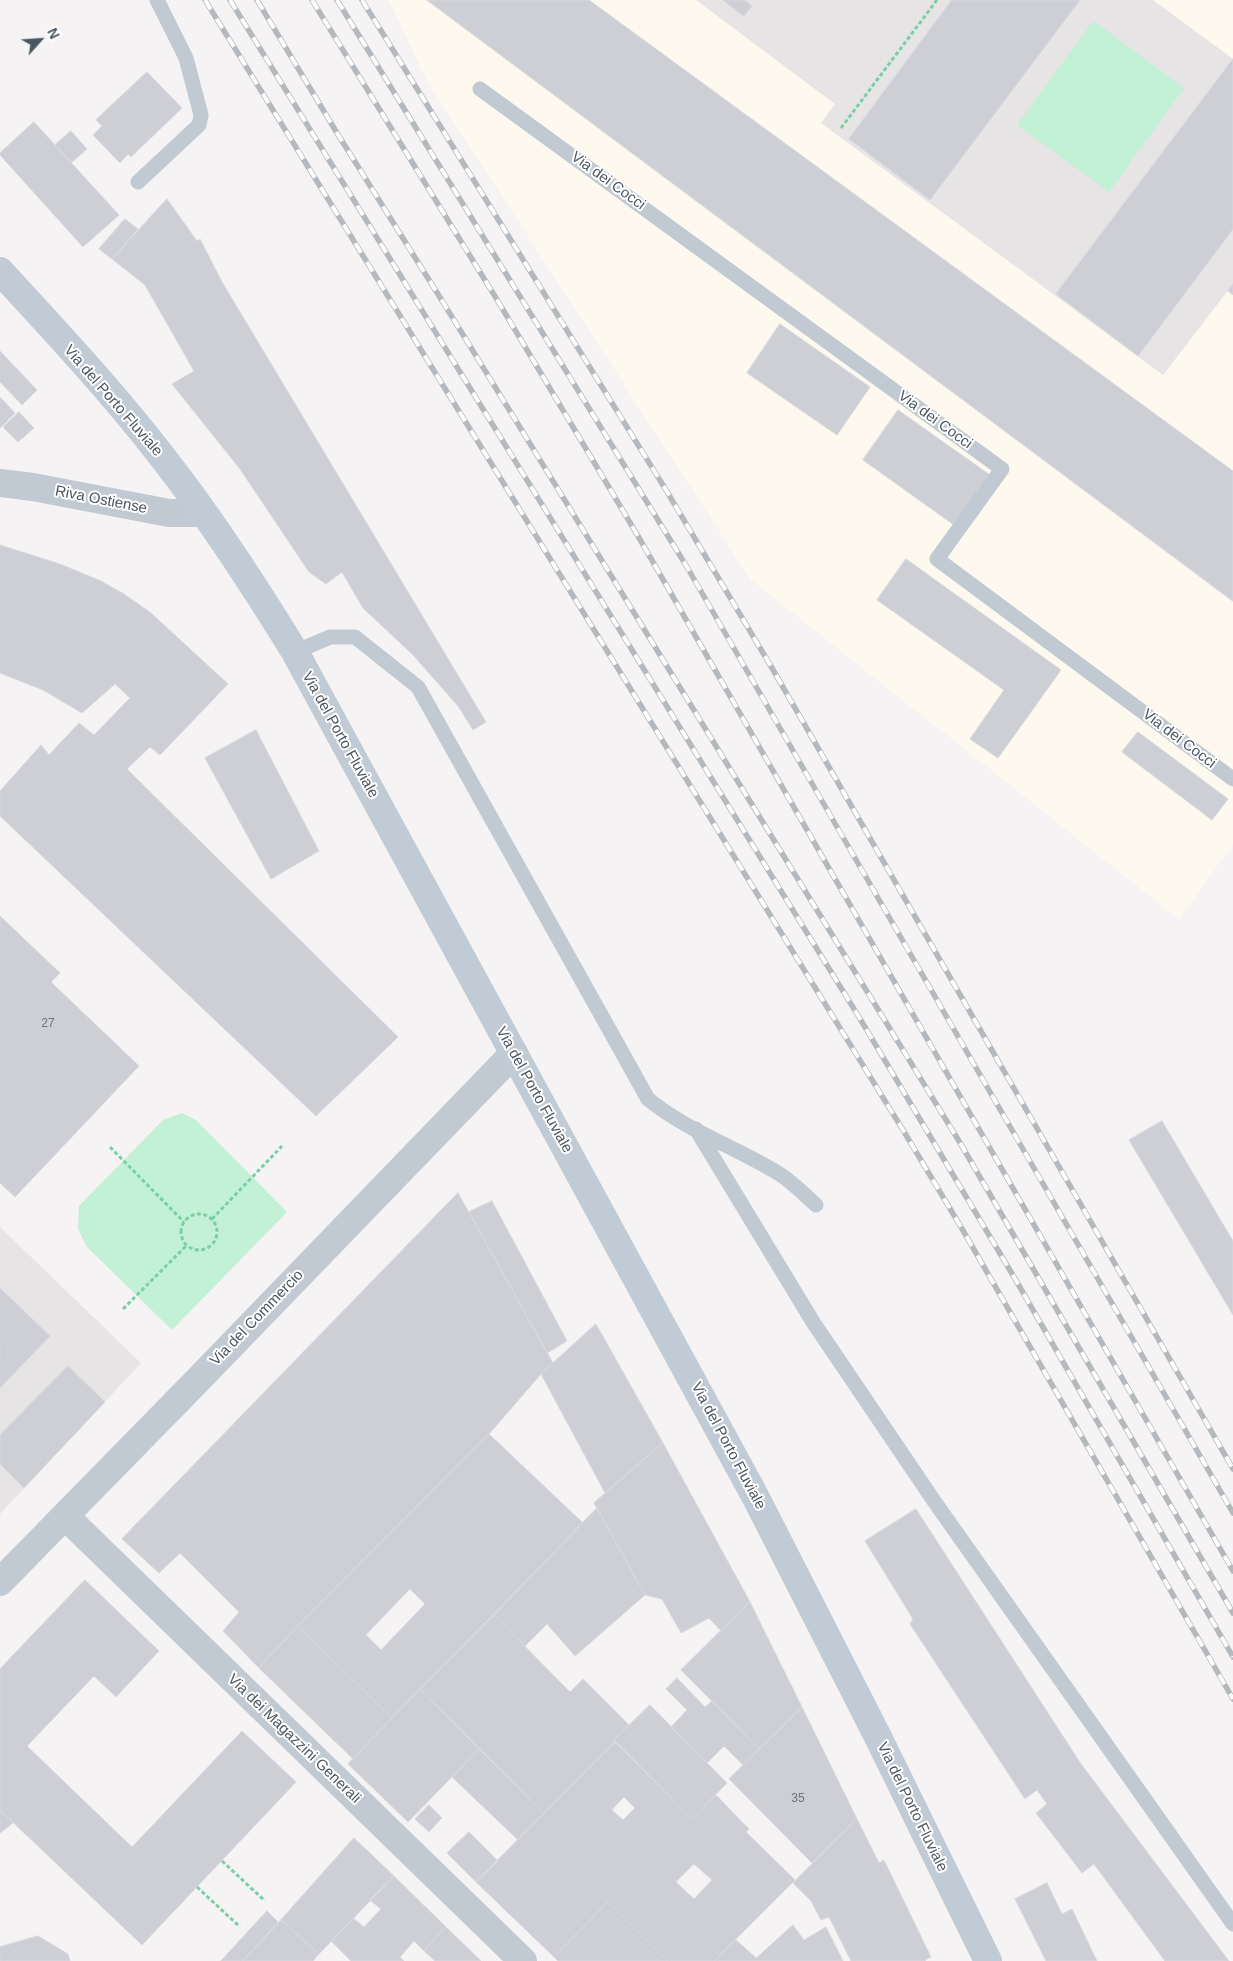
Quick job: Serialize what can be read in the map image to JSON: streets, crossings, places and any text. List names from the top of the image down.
{
  "streets": {
    "main road": ["Via del Porto Fluviale"],
    "street": ["Riva Ostiense", "Via del Commercio", "Via dei Magazzini Generali"],
    "lane": ["Via dei Cocci"]
  },
  "crossings": [
    ["Via del Porto Fluviale", "Riva Ostiense"],
    ["Via del Porto Fluviale", "Via del Commercio"],
    ["Via del Commercio", "Via dei Magazzini Generali"]
  ],
  "house_numbers": ["27", "35"],
  "north": "top right"
}
